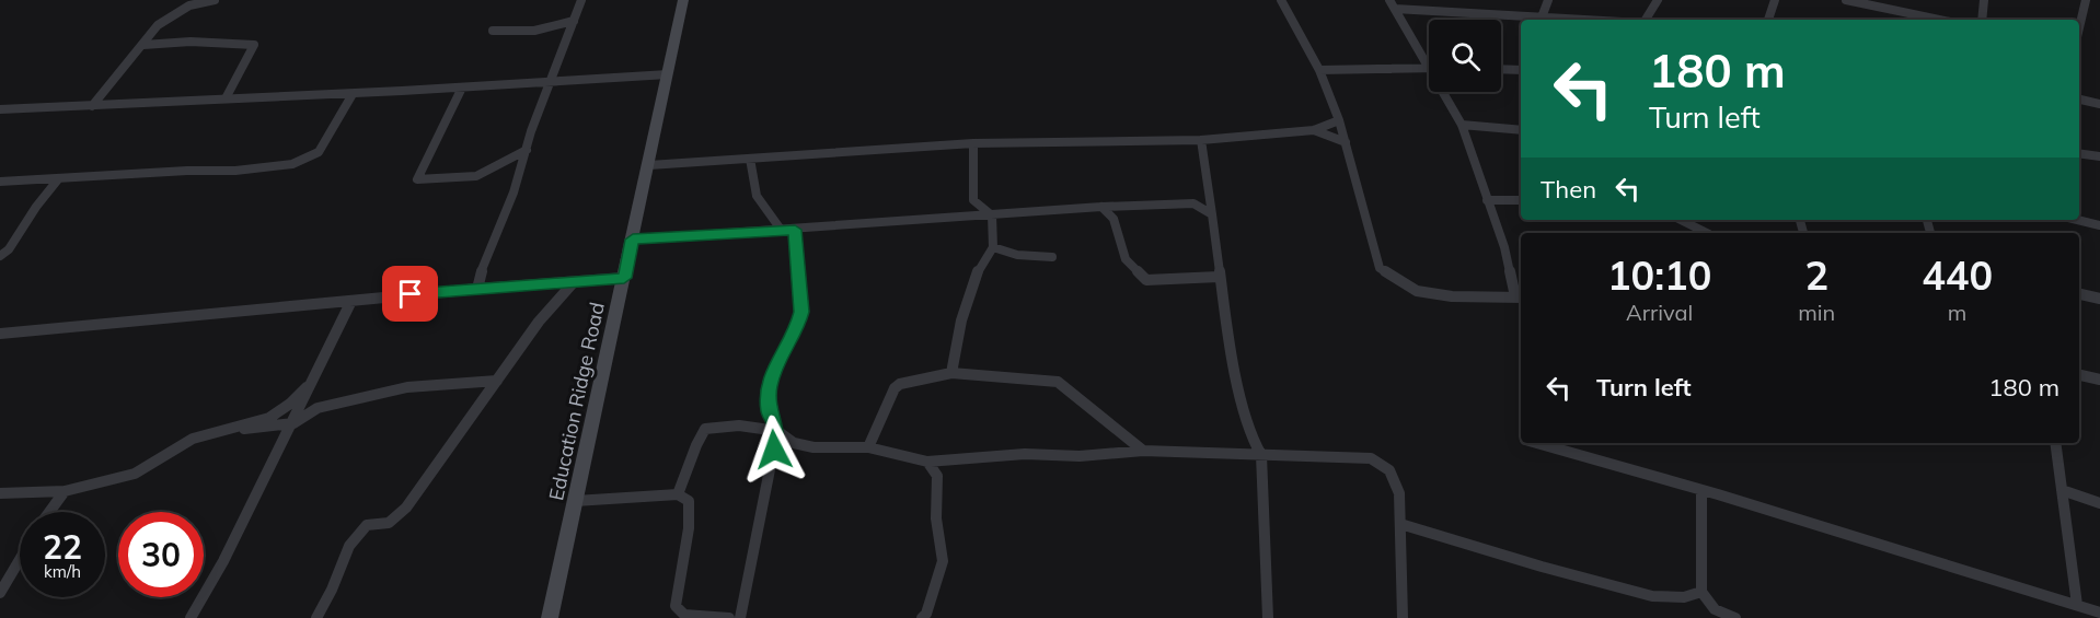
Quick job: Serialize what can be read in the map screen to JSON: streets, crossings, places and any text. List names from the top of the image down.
{
  "streets": {
    "main road": ["Education Ridge Road"]
  },
  "page": {
    "turn": ["180 m", "Turn left"],
    "then": "Then",
    "eta": [
      "10:10",
      "Arrival",
      "2",
      "min",
      "440",
      "m"
    ],
    "list": [
      {
        "name": "Turn left",
        "value": "180 m"
      }
    ],
    "speed": "22 km/h",
    "limit": "30"
  }
}
